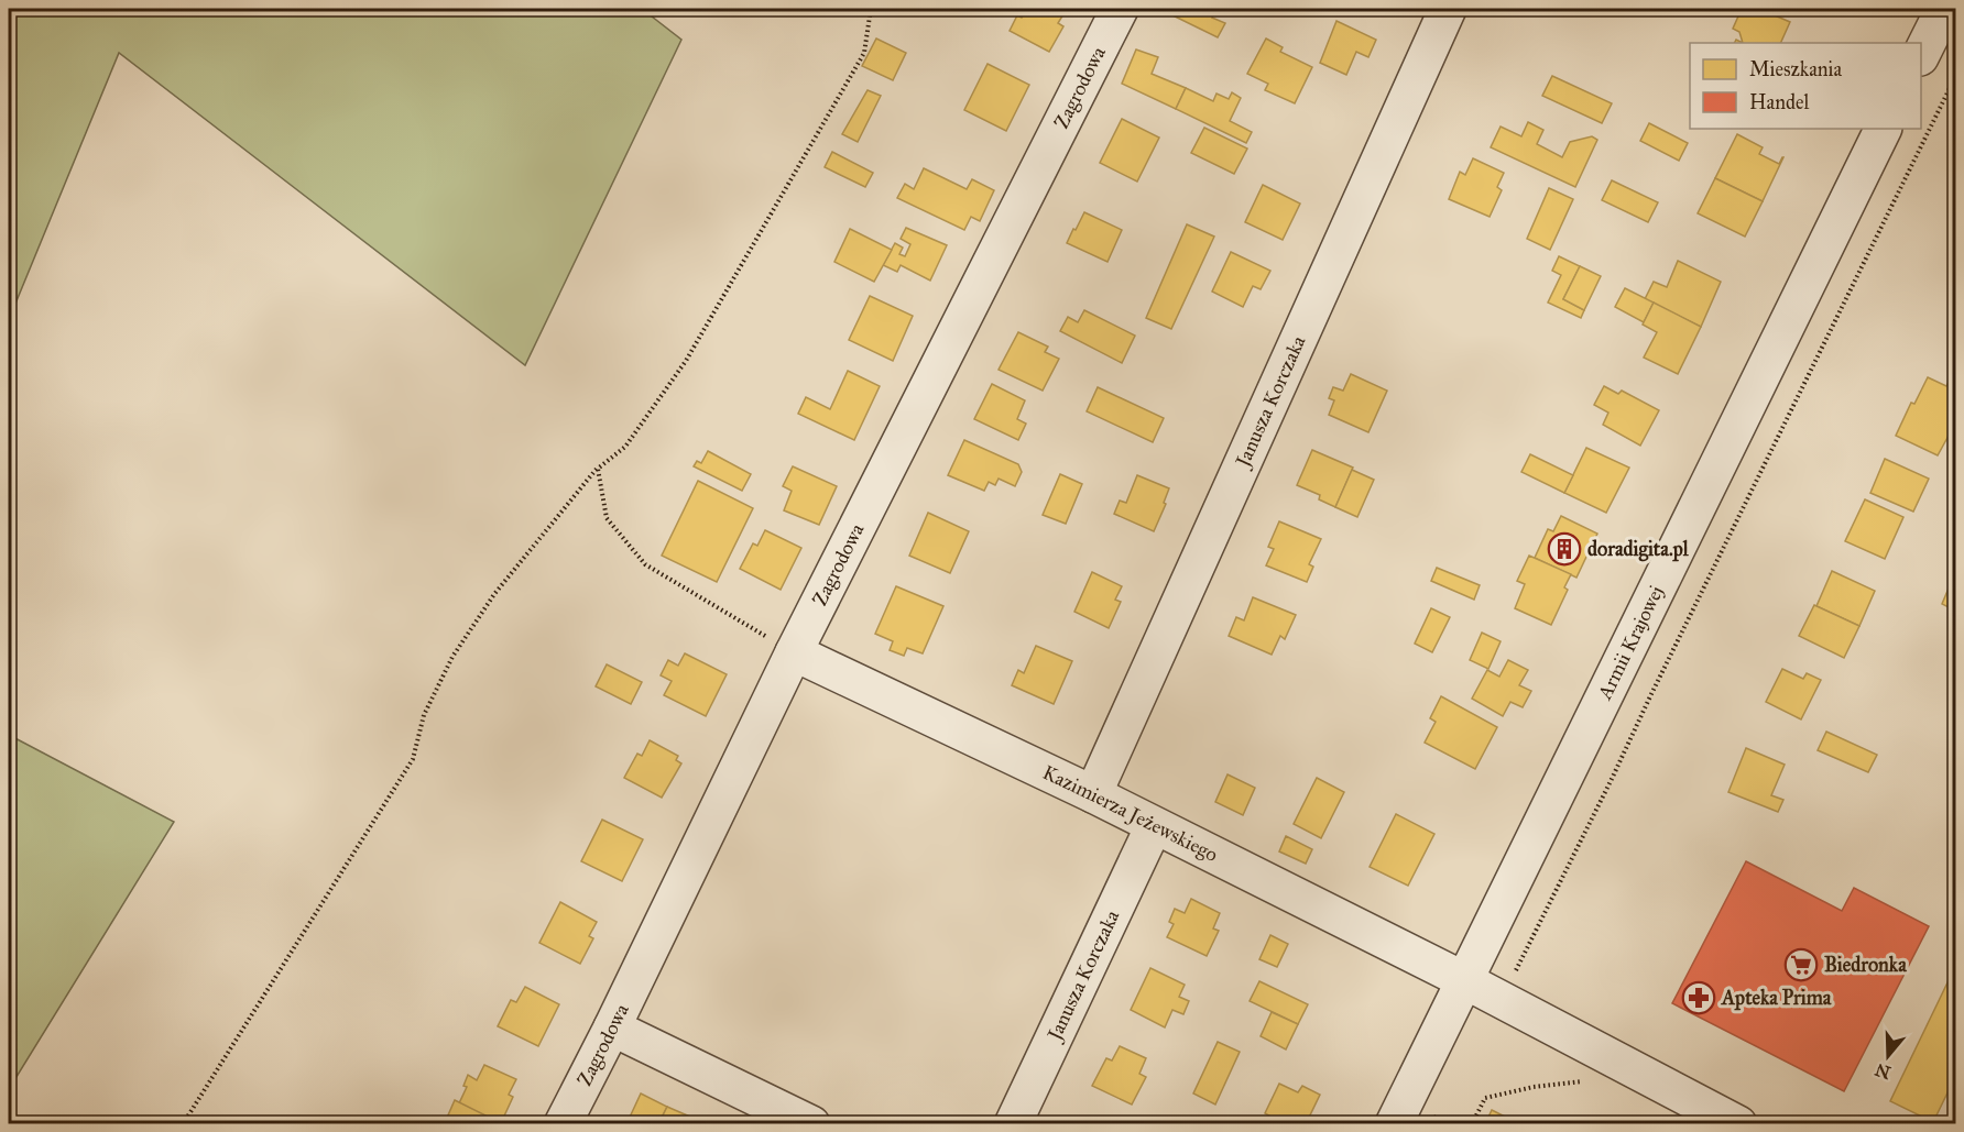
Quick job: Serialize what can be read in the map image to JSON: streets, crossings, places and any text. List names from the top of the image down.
{
  "streets": {
    "street": [
      "Zagrodowa",
      "Janusza Korczaka",
      "Armii Krajowej",
      "Kazimierza Jeżewskiego"
    ]
  },
  "crossings": [
    ["Zagrodowa", "Kazimierza Jeżewskiego"],
    ["Janusza Korczaka", "Kazimierza Jeżewskiego"],
    ["Armii Krajowej", "Kazimierza Jeżewskiego"]
  ],
  "places": {
    "building": ["doradigita.pl"],
    "supermarket": ["Biedronka"],
    "pharmacy": ["Apteka Prima"]
  },
  "legend": ["Mieszkania", "Handel"],
  "north": "bottom"
}
